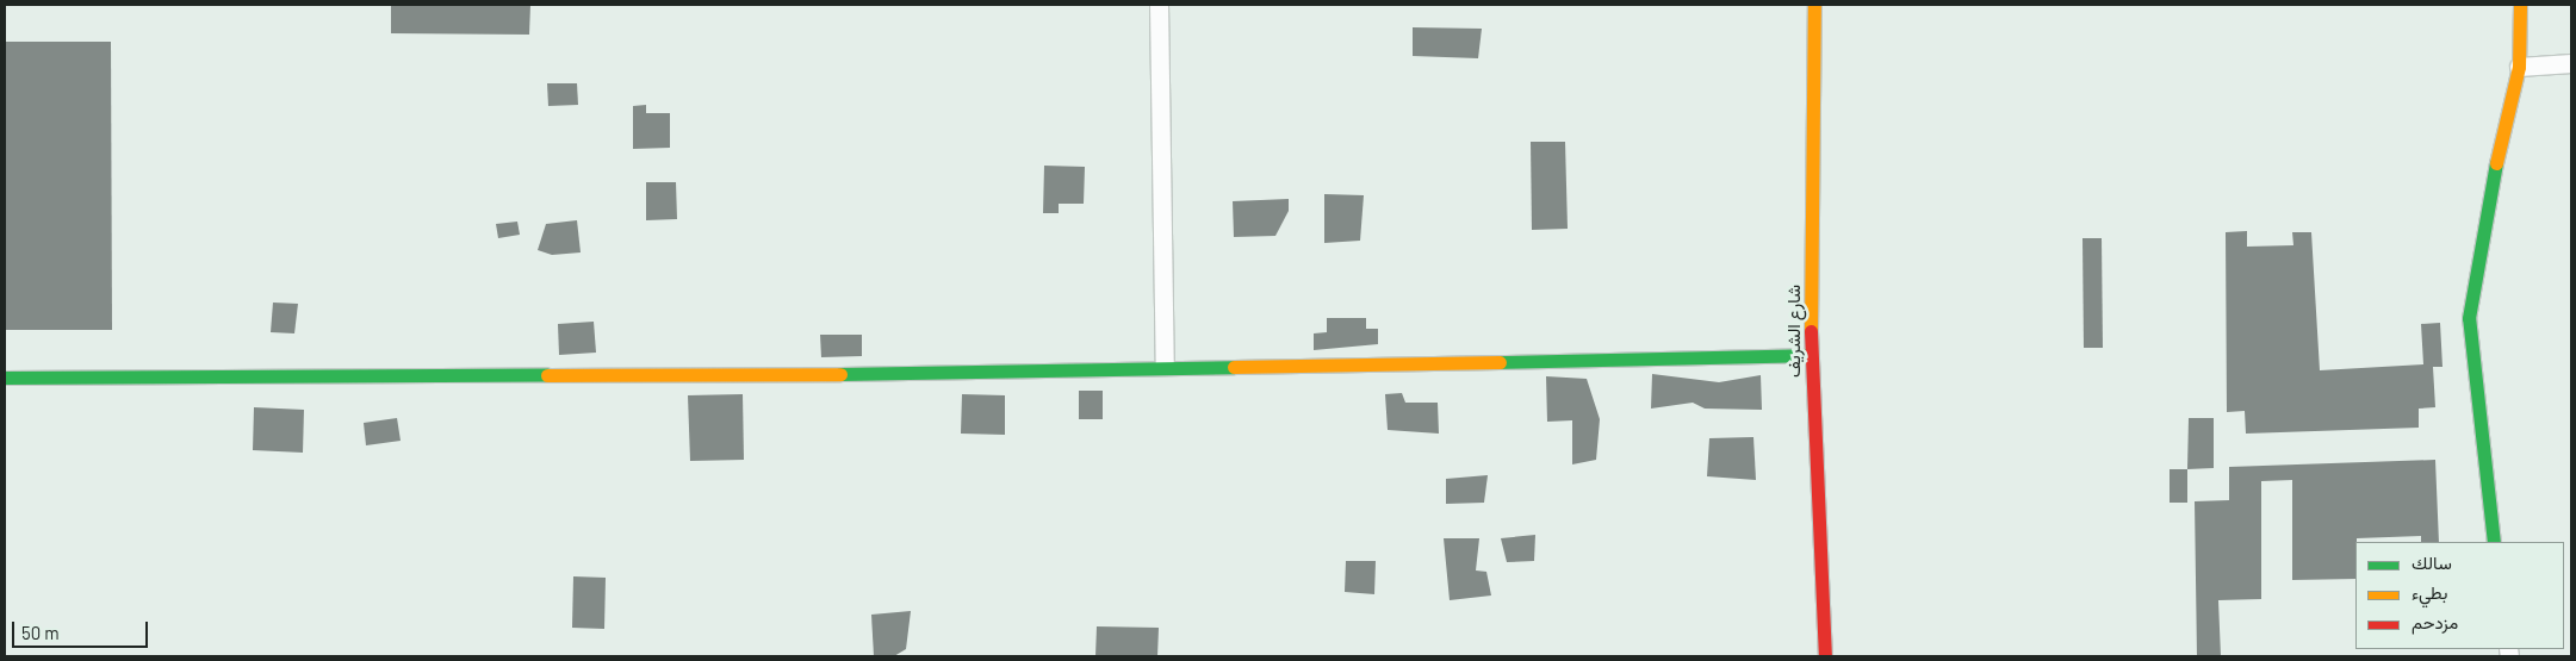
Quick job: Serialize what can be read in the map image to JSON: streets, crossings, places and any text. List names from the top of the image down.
{
  "streets": {
    "street": ["شارع الشريف"]
  },
  "legend": ["سالك", "بطيء", "مزدحم"],
  "scale_bar": "50 m"
}
